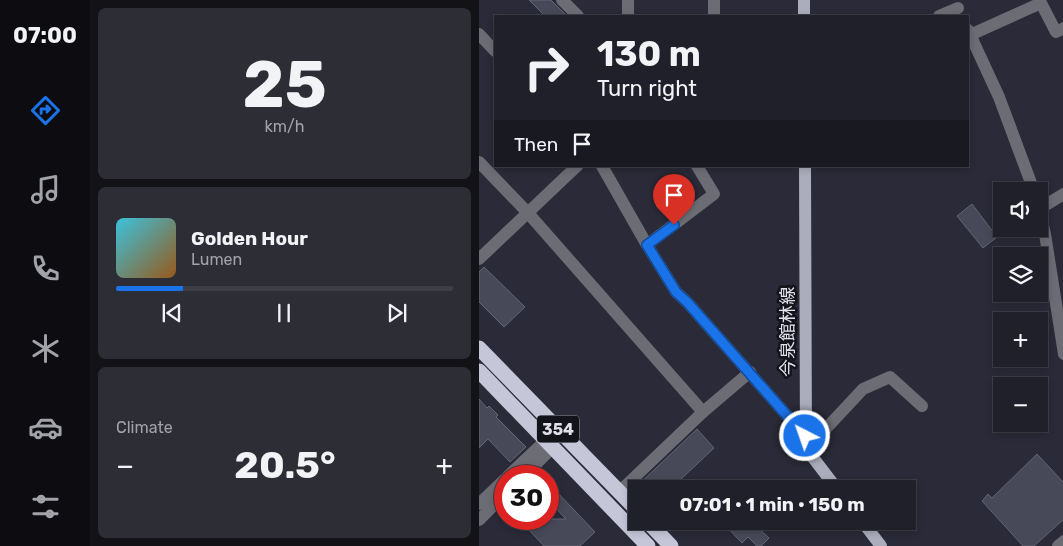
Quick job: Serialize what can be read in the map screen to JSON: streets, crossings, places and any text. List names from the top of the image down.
{
  "streets": {
    "highway": ["354"],
    "main road": ["今泉館林線"]
  },
  "page": {
    "tabs": "07:00",
    "tile": [
      ["25", "km/h"],
      "Climate"
    ],
    "turn": ["130 m", "Turn right"],
    "then": "Then",
    "map_buttons": ["+", "−"],
    "song": ["Golden Hour", "Lumen"],
    "heat": ["−", "20.5°", "+"],
    "limit": "30",
    "trip": "07:01 · 1 min · 150 m"
  }
}
